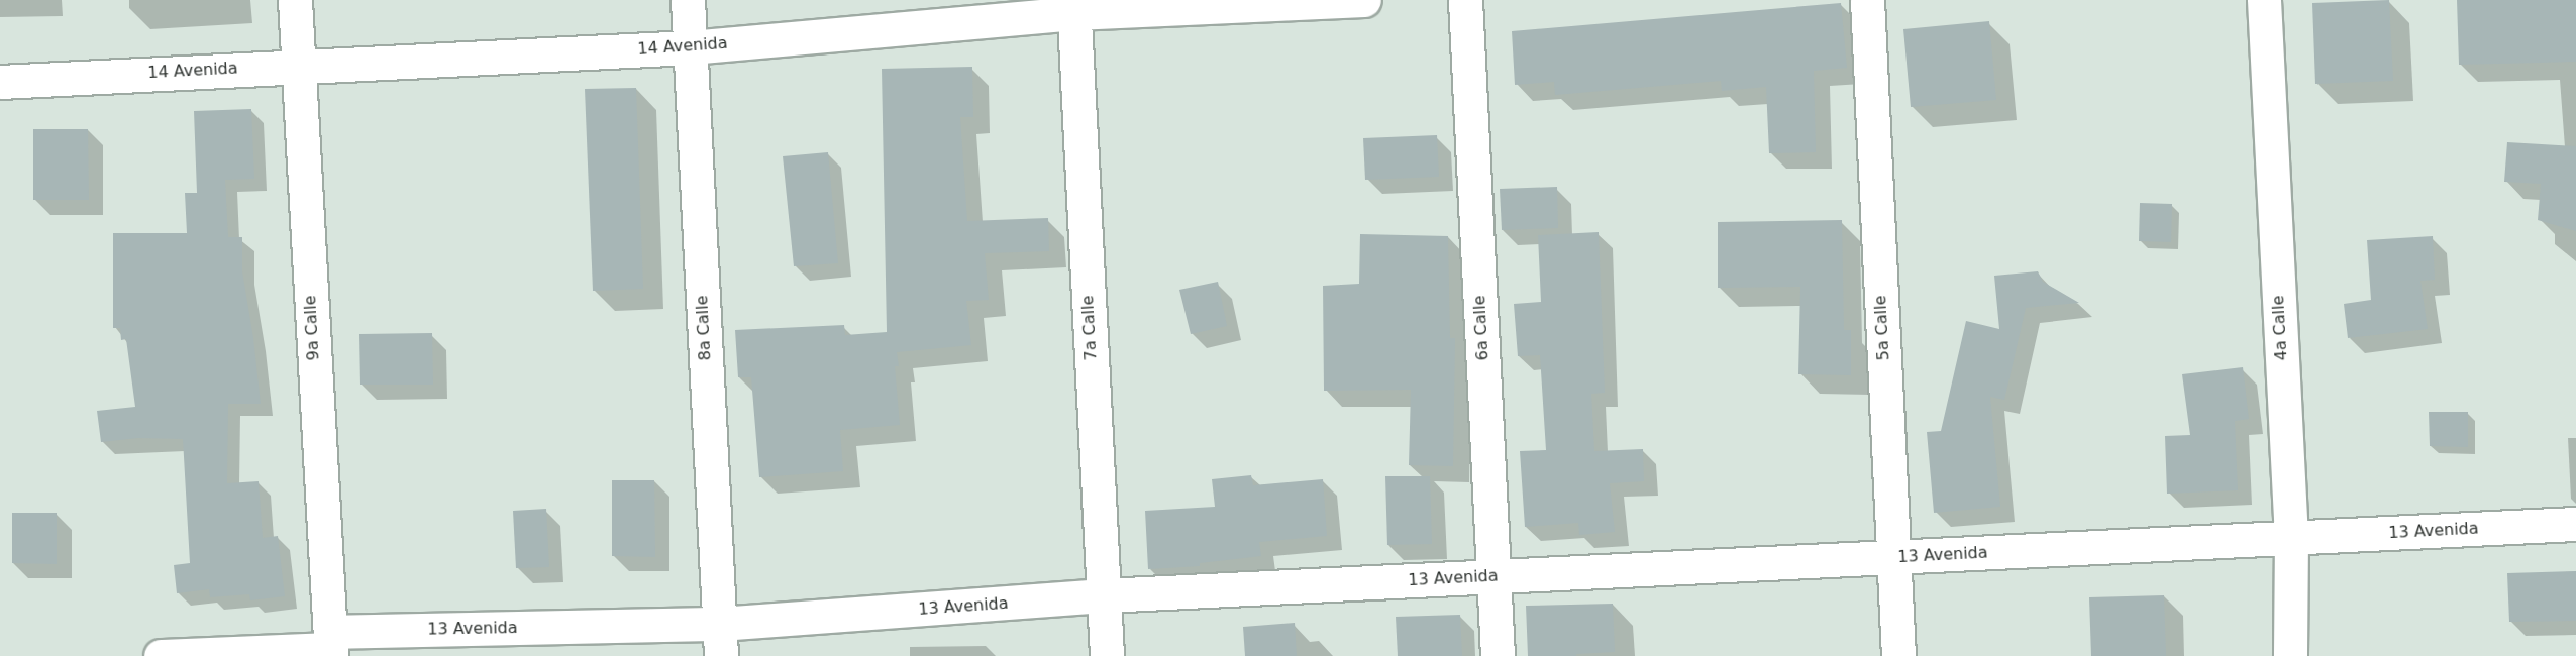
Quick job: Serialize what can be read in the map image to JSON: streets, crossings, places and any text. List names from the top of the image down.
{
  "streets": {
    "street": [
      "14 Avenida",
      "9a Calle",
      "8a Calle",
      "7a Calle",
      "6a Calle",
      "5a Calle",
      "4a Calle",
      "13 Avenida"
    ]
  },
  "crossings": [
    ["14 Avenida", "9a Calle"],
    ["14 Avenida", "8a Calle"],
    ["14 Avenida", "7a Calle"],
    ["9a Calle", "13 Avenida"],
    ["8a Calle", "13 Avenida"],
    ["7a Calle", "13 Avenida"],
    ["6a Calle", "13 Avenida"],
    ["5a Calle", "13 Avenida"],
    ["4a Calle", "13 Avenida"]
  ]
}
